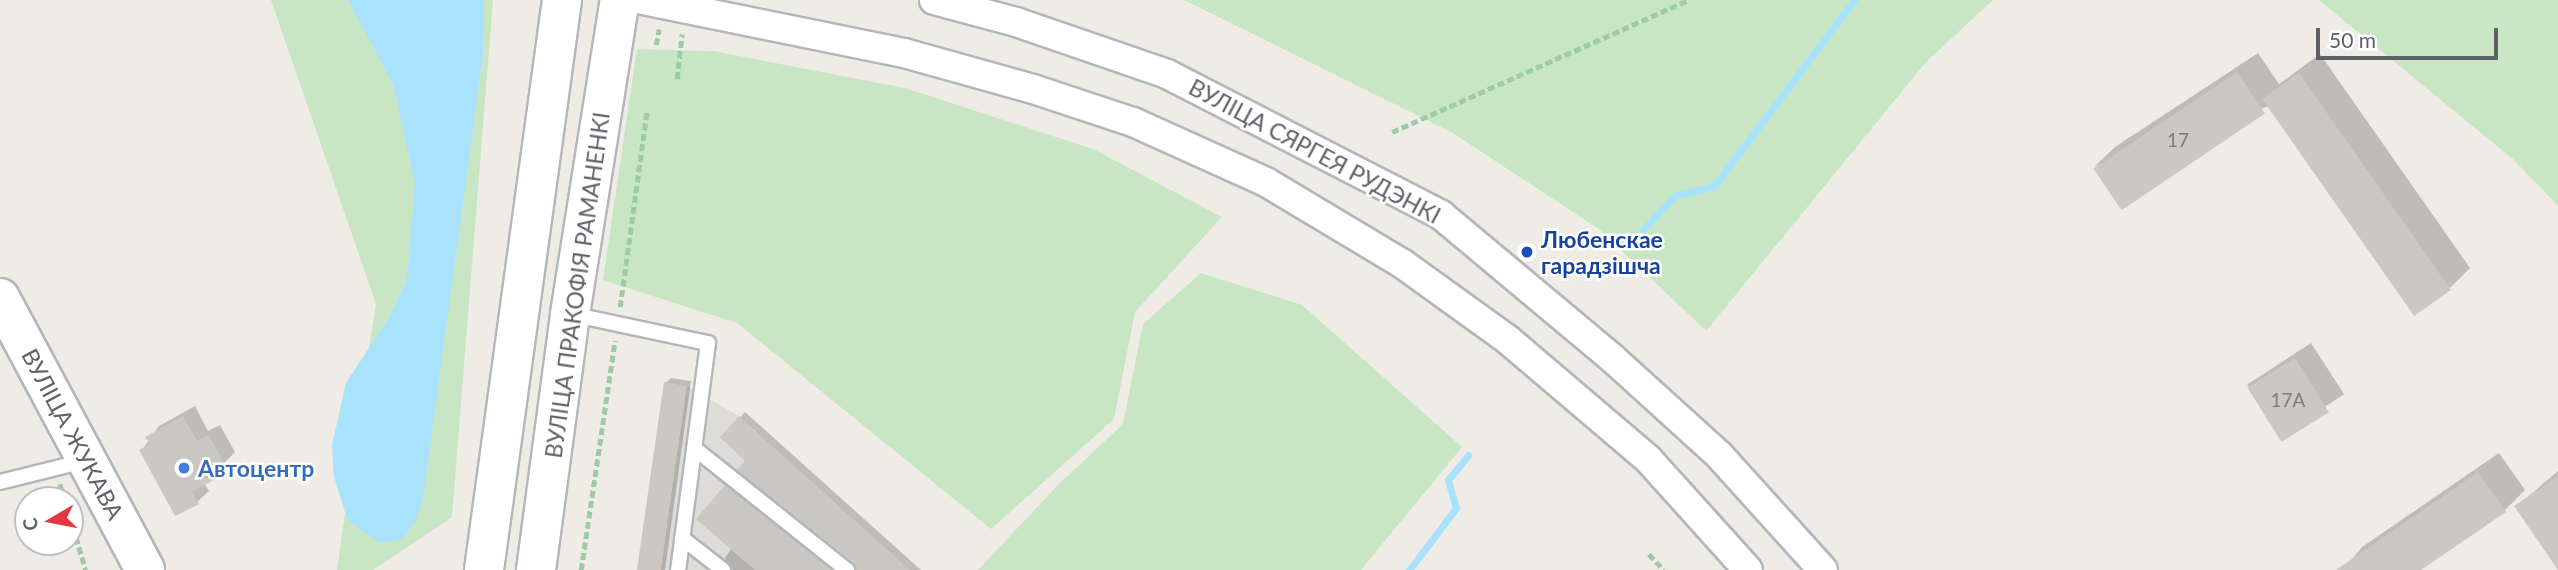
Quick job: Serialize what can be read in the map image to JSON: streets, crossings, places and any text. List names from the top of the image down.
{
  "streets": {
    "street": ["ВУЛІЦА СЯРГЕЯ РУДЭНКІ", "ВУЛІЦА ПРАКОФІЯ РАМАНЕНКІ", "ВУЛІЦА ЖУКАВА"]
  },
  "places": ["Любенскае гарадзішча", "Автоцентр"],
  "house_numbers": ["17", "17А"],
  "scale_bar": "50 m",
  "north": "left"
}
